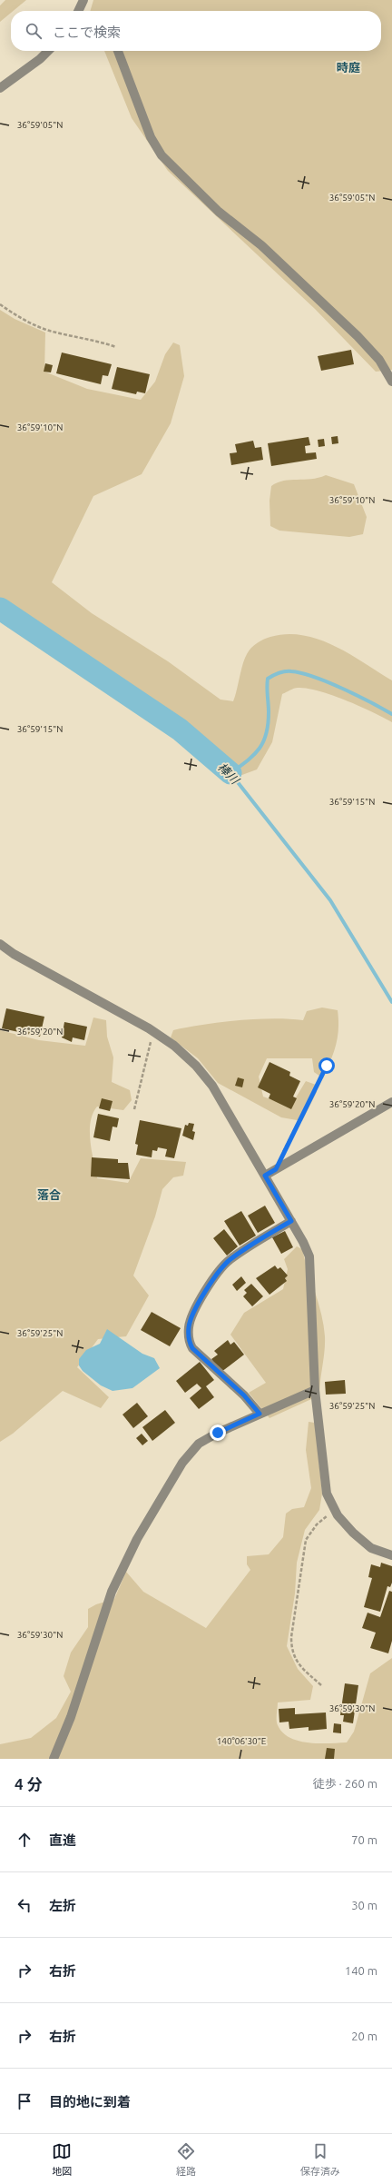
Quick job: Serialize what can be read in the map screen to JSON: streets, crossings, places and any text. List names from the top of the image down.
{
  "districts": ["時庭", "落合"],
  "water": ["棒川"],
  "page": {
    "search": "ここで検索",
    "heading": ["4 分", "徒歩 · 260 m"],
    "list": [
      ["直進", "70 m"],
      ["左折", "30 m"],
      ["右折", "140 m"],
      ["右折", "20 m"],
      "目的地に到着"
    ],
    "nav": ["地図", "経路", "保存済み"]
  },
  "coordinates": [
    "36°59'05\"N",
    "36°59'10\"N",
    "36°59'15\"N",
    "36°59'20\"N",
    "36°59'25\"N",
    "36°59'30\"N",
    "140°06'30\"E"
  ]
}
